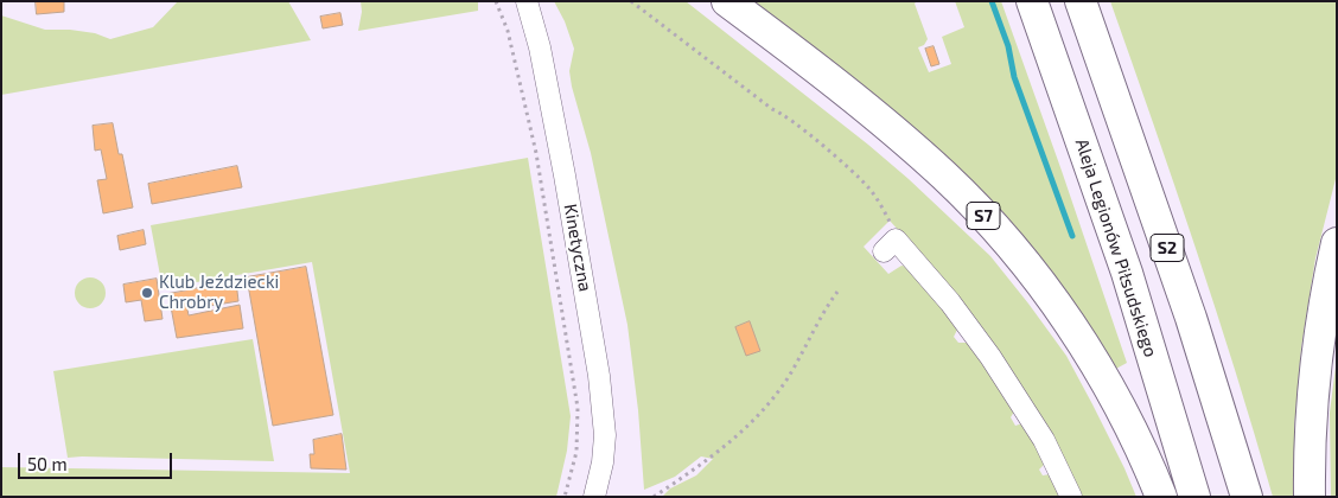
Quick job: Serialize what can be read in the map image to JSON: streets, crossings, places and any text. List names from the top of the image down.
{
  "streets": {
    "highway": ["S7", "Aleja Legionów Piłsudskiego", "S2"],
    "street": ["Kinetyczna"]
  },
  "places": ["Klub Jeździecki Chrobry"],
  "scale_bar": "50 m"
}
